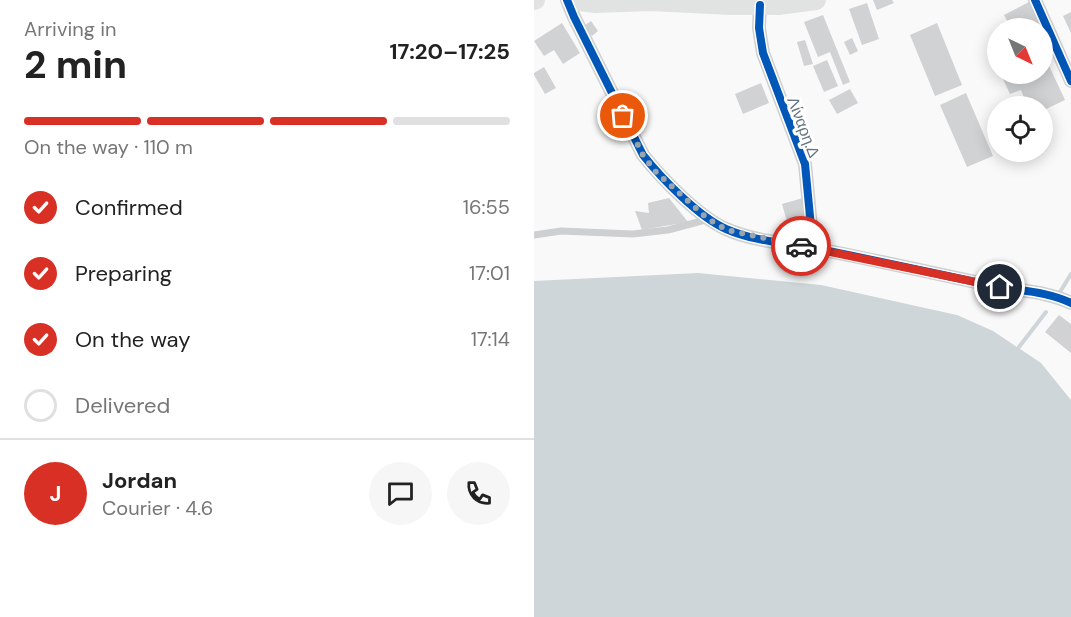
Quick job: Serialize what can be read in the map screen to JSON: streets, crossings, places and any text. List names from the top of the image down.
{
  "streets": {
    "street": ["Λίναρη.Δ"]
  },
  "north": "bottom right",
  "page": {
    "heading": ["2 min", "Arriving in", "17:20–17:25"],
    "panel": ["Jordan", "Courier · 4.6"],
    "bar": "On the way · 110 m",
    "list": [
      ["Confirmed", "16:55"],
      ["Preparing", "17:01"],
      ["On the way", "17:14"],
      "Delivered"
    ],
    "round": "J"
  }
}
